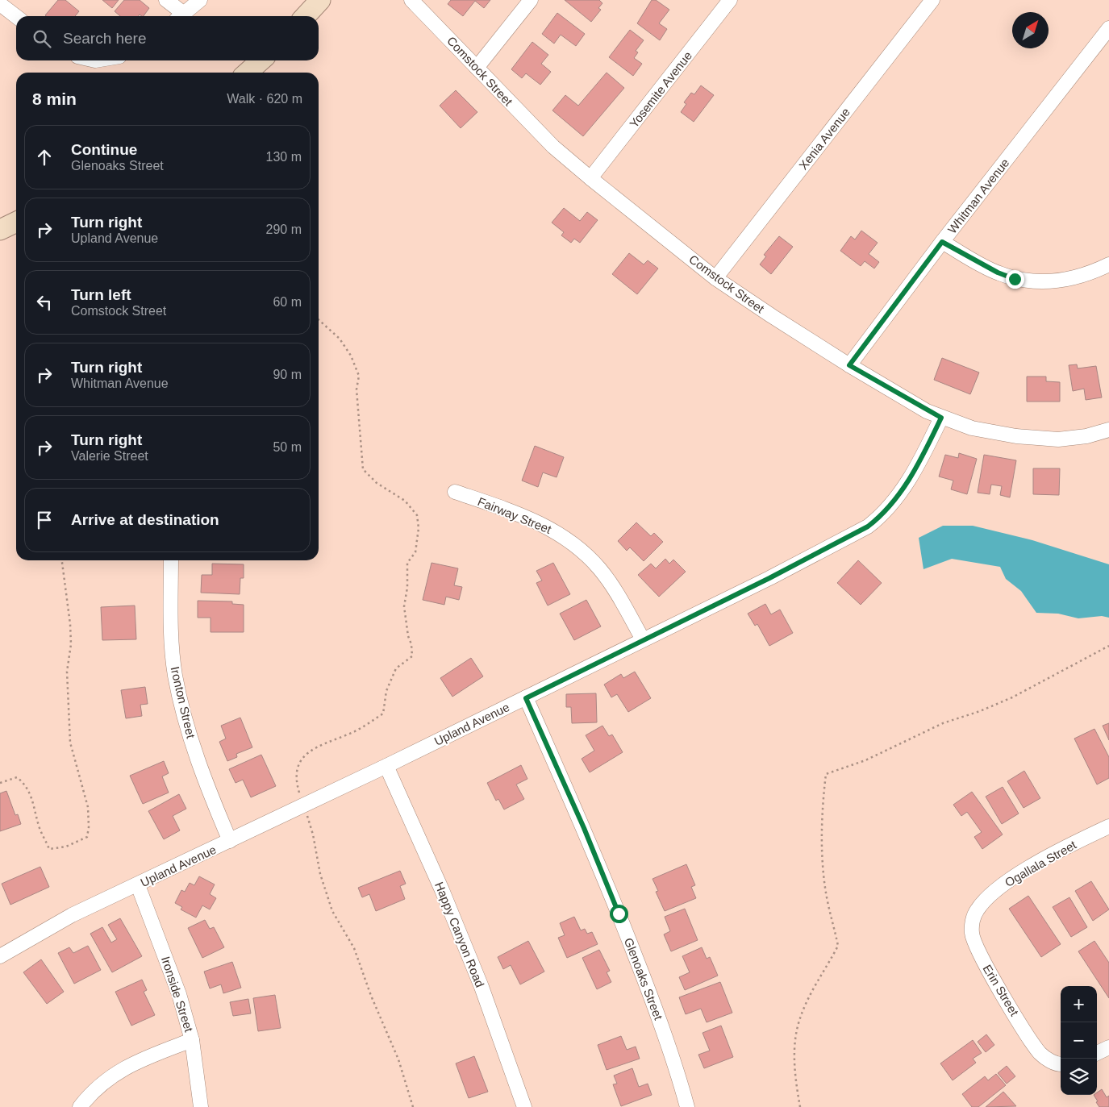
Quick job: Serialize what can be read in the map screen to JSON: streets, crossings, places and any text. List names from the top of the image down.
{
  "streets": {
    "street": [
      "Comstock Street",
      "Yosemite Avenue",
      "Xenia Avenue",
      "Whitman Avenue",
      "Fairway Street",
      "Ironton Street",
      "Upland Avenue",
      "Ogallala Street",
      "Happy Canyon Road",
      "Glenoaks Street",
      "Erin Street",
      "Ironside Street"
    ]
  },
  "crossings": [
    ["Comstock Street", "Yosemite Avenue"],
    ["Comstock Street", "Xenia Avenue"],
    ["Comstock Street", "Whitman Avenue"],
    ["Comstock Street", "Upland Avenue"],
    ["Fairway Street", "Upland Avenue"],
    ["Ironton Street", "Upland Avenue"],
    ["Upland Avenue", "Happy Canyon Road"],
    ["Upland Avenue", "Glenoaks Street"],
    ["Upland Avenue", "Ironside Street"],
    ["Ogallala Street", "Erin Street"]
  ],
  "north": "top right",
  "page": {
    "search": "Search here",
    "heading": ["8 min", "Walk · 620 m"],
    "list": [
      ["Continue", "Glenoaks Street", "130 m"],
      ["Turn right", "Upland Avenue", "290 m"],
      ["Turn left", "Comstock Street", "60 m"],
      ["Turn right", "Whitman Avenue", "90 m"],
      ["Turn right", "Valerie Street", "50 m"],
      "Arrive at destination"
    ],
    "map_buttons": ["+", "−"]
  }
}
